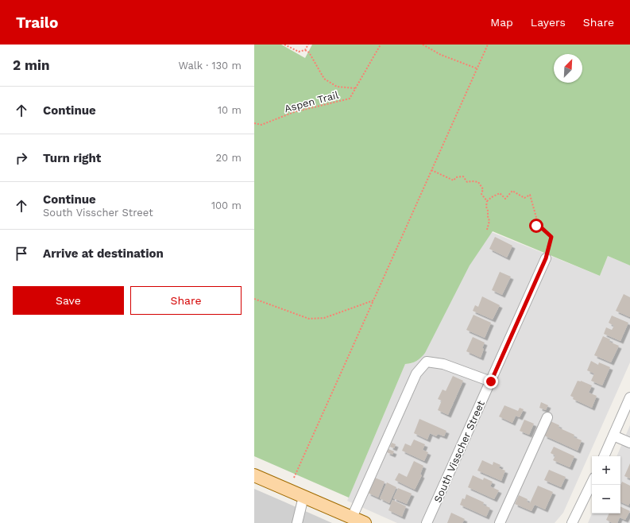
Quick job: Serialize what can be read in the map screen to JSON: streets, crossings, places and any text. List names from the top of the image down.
{
  "streets": {
    "street": ["South Visscher Street"],
    "path": ["Aspen Trail"]
  },
  "north": "top right",
  "page": {
    "header": "Trailo",
    "nav": ["Map", "Layers", "Share"],
    "heading": ["2 min", "Walk · 130 m"],
    "list": [
      ["Continue", "10 m"],
      ["Turn right", "20 m"],
      ["Continue", "South Visscher Street", "100 m"],
      "Arrive at destination"
    ],
    "buttons": ["Save", "Share"],
    "map_buttons": ["+", "−"]
  }
}
